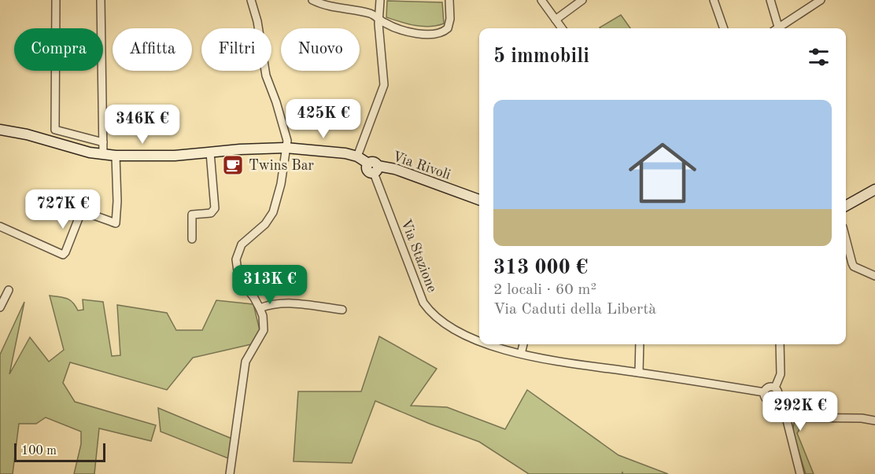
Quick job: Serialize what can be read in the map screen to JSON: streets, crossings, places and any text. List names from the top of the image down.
{
  "streets": {
    "street": ["Via Rivoli", "Via Stazione"]
  },
  "crossings": [
    ["Via Rivoli", "Via Stazione"]
  ],
  "places": {
    "cafe": ["Twins Bar"]
  },
  "scale_bar": "100 m",
  "page": {
    "chip": [
      "Compra",
      "Affitta",
      "Filtri",
      "Nuovo"
    ],
    "heading": "5 immobili",
    "list": [
      {
        "name": "313 000 €",
        "note": "2 locali · 60 m² · Via Caduti della Libertà"
      }
    ],
    "price": [
      "425K €",
      "346K €",
      "727K €",
      "313K €",
      "292K €"
    ],
    "scale": "100 m"
  }
}
